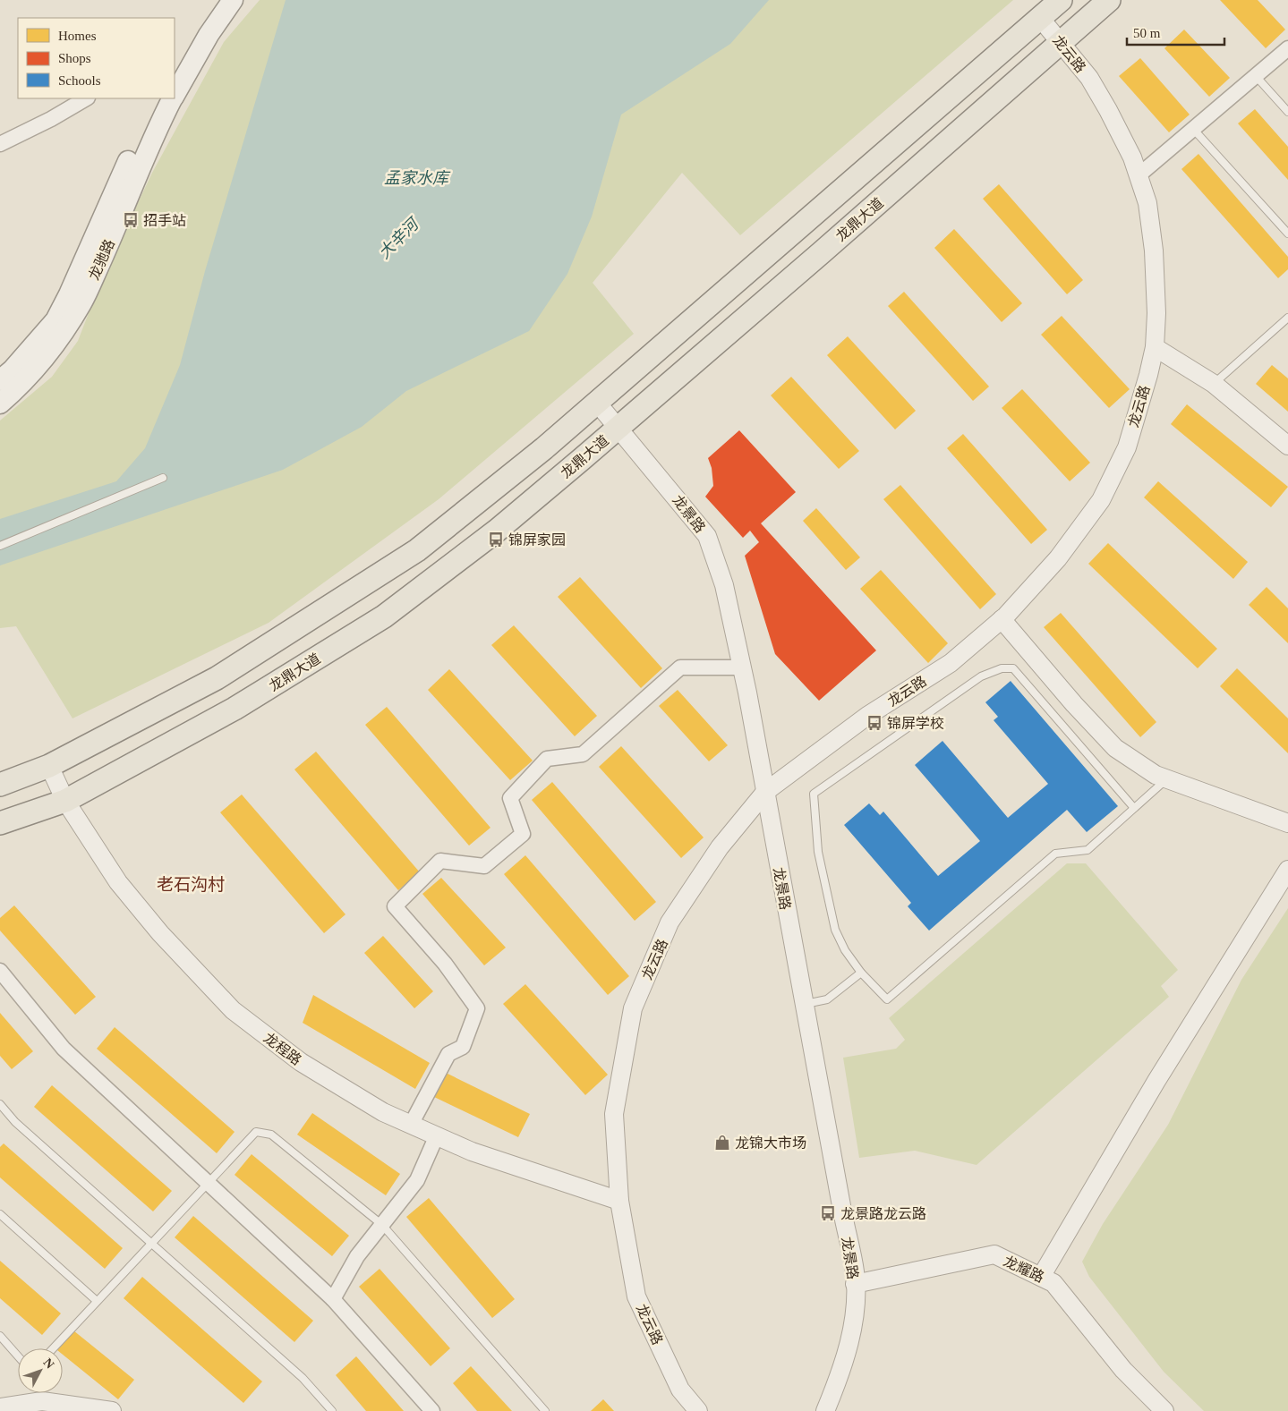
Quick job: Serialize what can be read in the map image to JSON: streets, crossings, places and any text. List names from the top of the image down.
{
  "streets": {
    "main road": ["龙鼎大道", "龙驰路"],
    "street": [
      "龙云路",
      "龙景路",
      "龙程路",
      "龙耀路"
    ]
  },
  "crossings": [
    ["龙云路", "龙鼎大道"],
    ["龙云路", "龙景路"],
    ["龙云路", "龙程路"],
    ["龙鼎大道", "龙景路"],
    ["龙鼎大道", "龙程路"],
    ["龙景路", "龙耀路"]
  ],
  "districts": ["老石沟村"],
  "water": ["孟家水库", "大辛河"],
  "places": {
    "bus stop": [
      "招手站",
      "锦屏家园",
      "锦屏学校",
      "龙景路龙云路"
    ],
    "shop": ["龙锦大市场"]
  },
  "legend": ["Homes", "Shops", "Schools"],
  "scale_bar": "50 m",
  "north": "top right"
}
